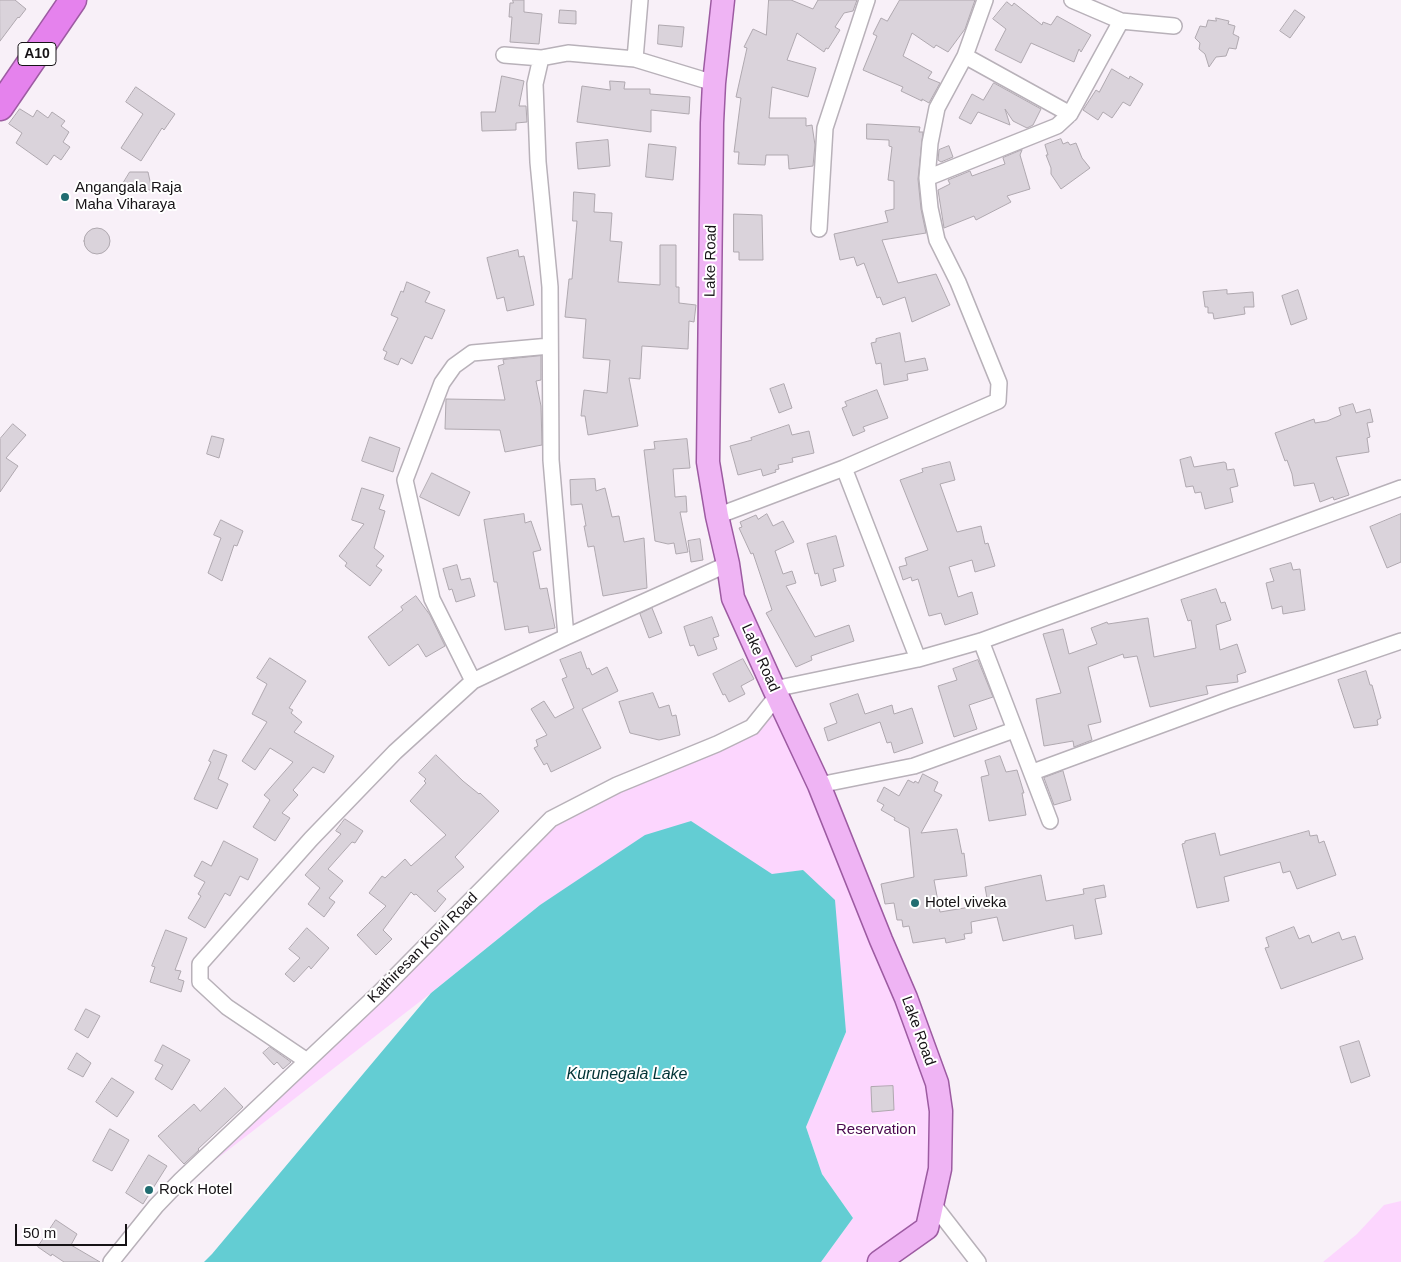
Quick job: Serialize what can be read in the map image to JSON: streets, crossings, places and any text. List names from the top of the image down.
{
  "streets": {
    "highway": ["A10"],
    "main road": ["Lake Road"],
    "street": ["Kathiresan Kovil Road"]
  },
  "crossings": [
    ["Lake Road", "Kathiresan Kovil Road"]
  ],
  "water": ["Kurunegala Lake"],
  "parks": ["Reservation"],
  "places": ["Angangala Raja Maha Viharaya", "Hotel viveka", "Rock Hotel"],
  "scale_bar": "50 m"
}
